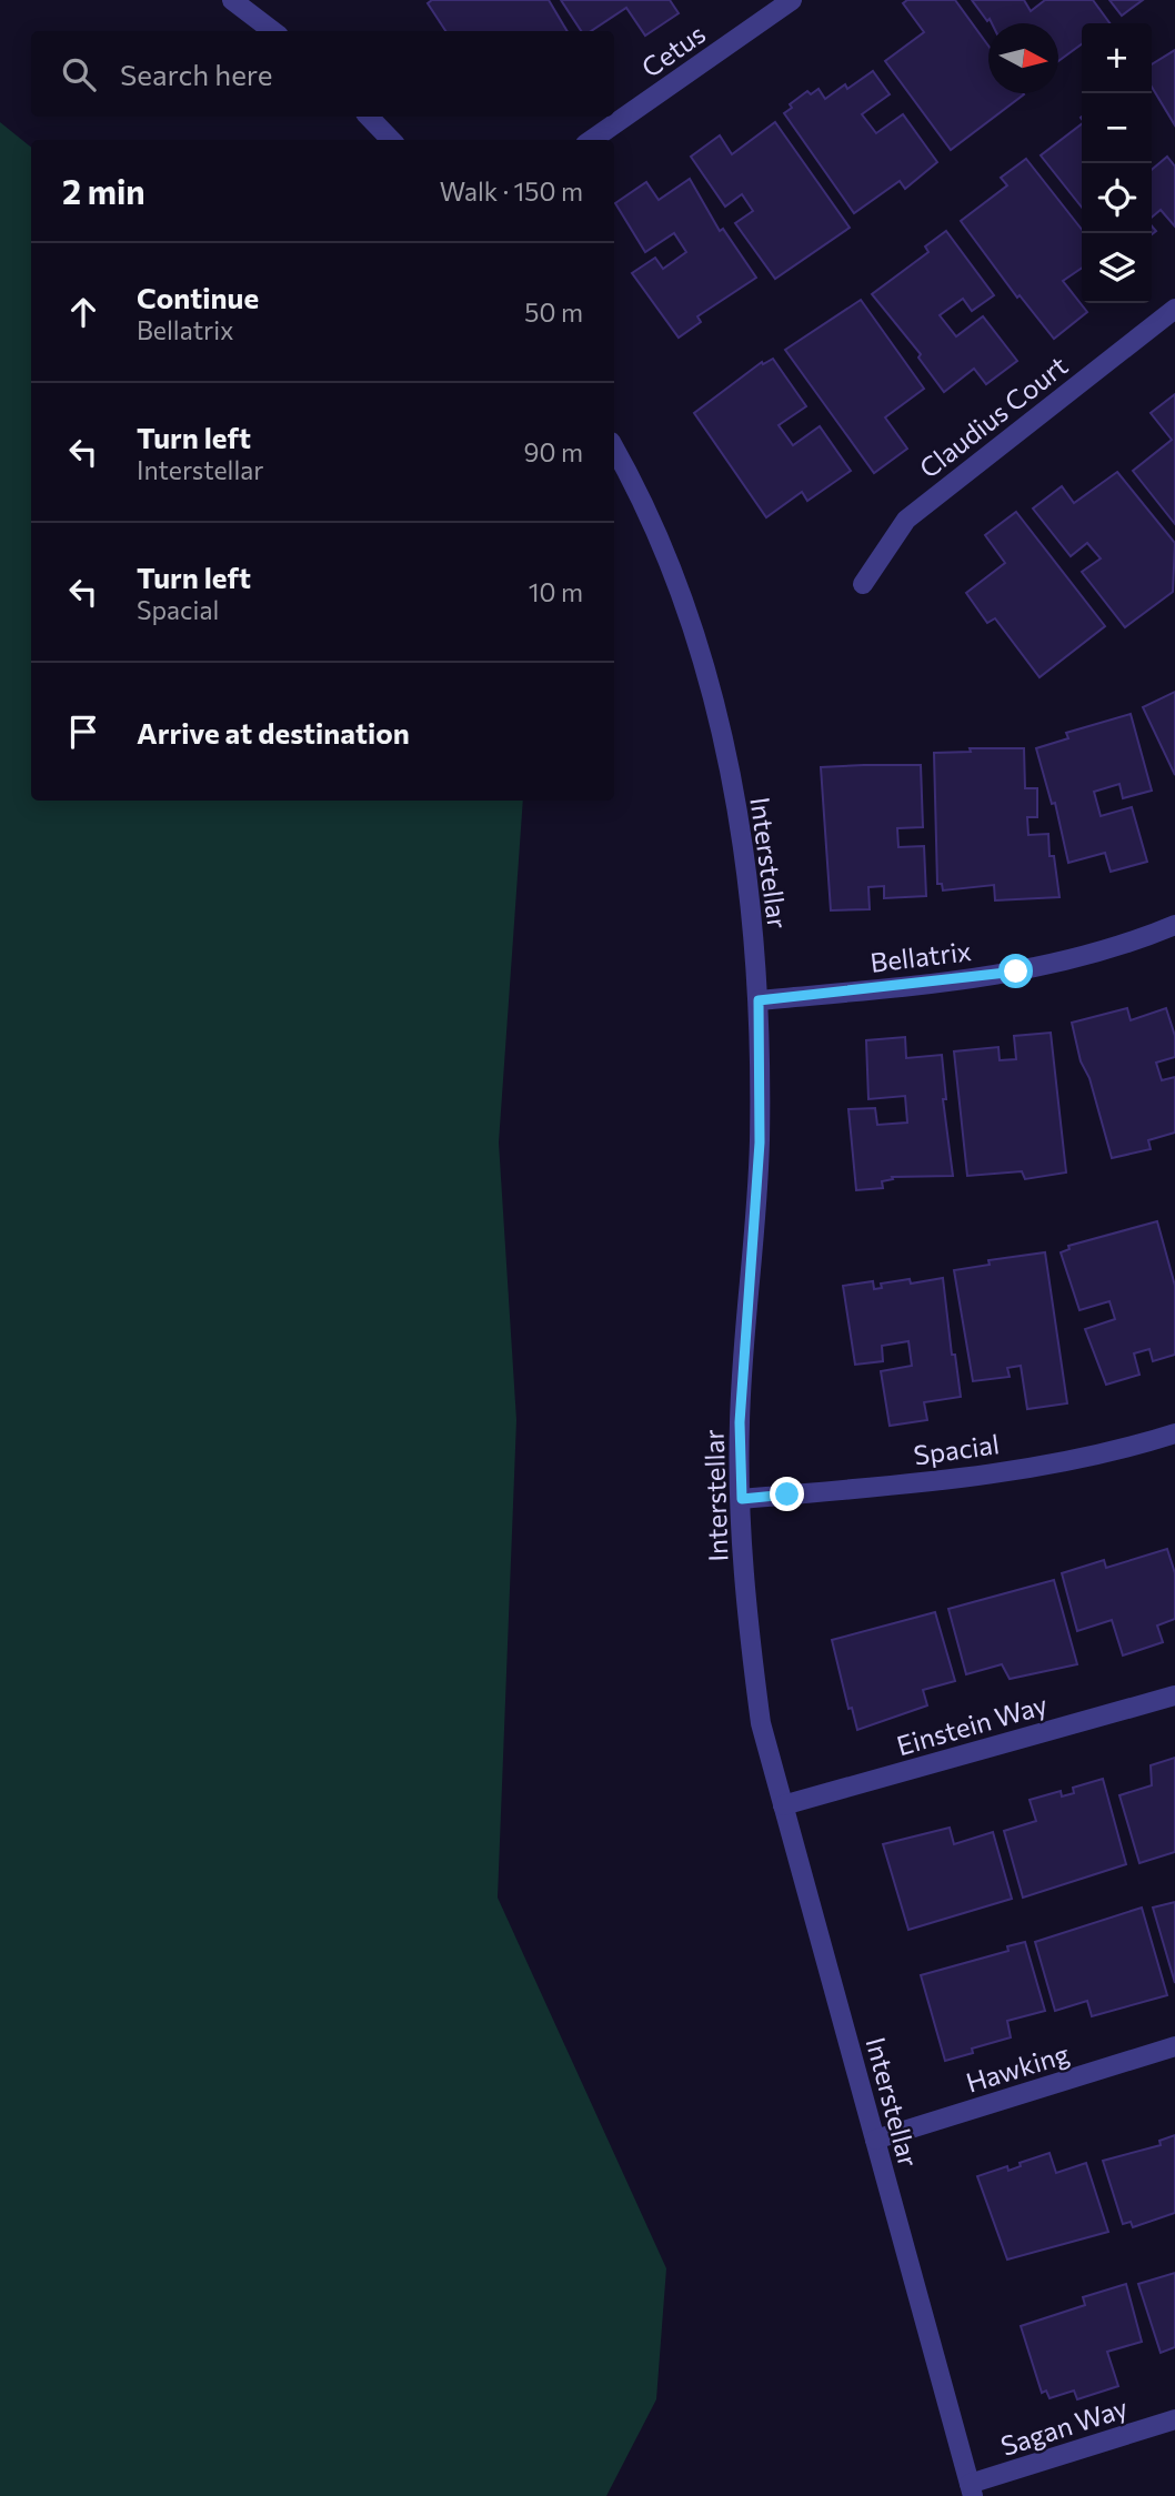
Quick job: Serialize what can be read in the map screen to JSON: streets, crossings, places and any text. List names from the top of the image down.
{
  "streets": {
    "street": [
      "Cetus",
      "Claudius Court",
      "Interstellar",
      "Bellatrix",
      "Spacial",
      "Einstein Way",
      "Hawking",
      "Sagan Way"
    ]
  },
  "crossings": [
    ["Interstellar", "Bellatrix"],
    ["Interstellar", "Spacial"],
    ["Interstellar", "Einstein Way"],
    ["Interstellar", "Hawking"],
    ["Interstellar", "Sagan Way"]
  ],
  "north": "right",
  "page": {
    "map_buttons": ["+", "−"],
    "search": "Search here",
    "heading": ["2 min", "Walk · 150 m"],
    "list": [
      ["Continue", "Bellatrix", "50 m"],
      ["Turn left", "Interstellar", "90 m"],
      ["Turn left", "Spacial", "10 m"],
      "Arrive at destination"
    ]
  }
}
